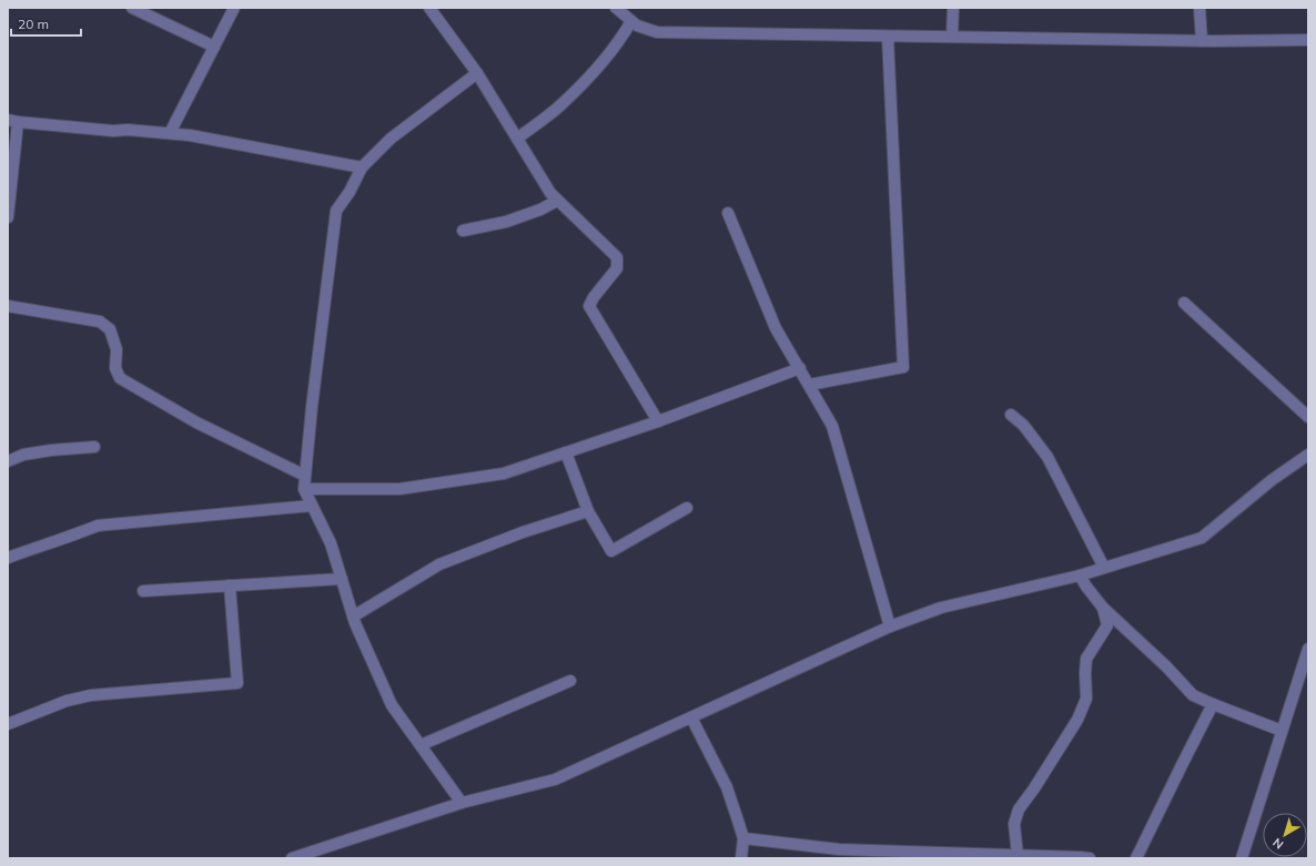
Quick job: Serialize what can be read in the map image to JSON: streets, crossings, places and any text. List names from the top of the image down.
{
  "scale_bar": "20 m",
  "north": "bottom left"
}
